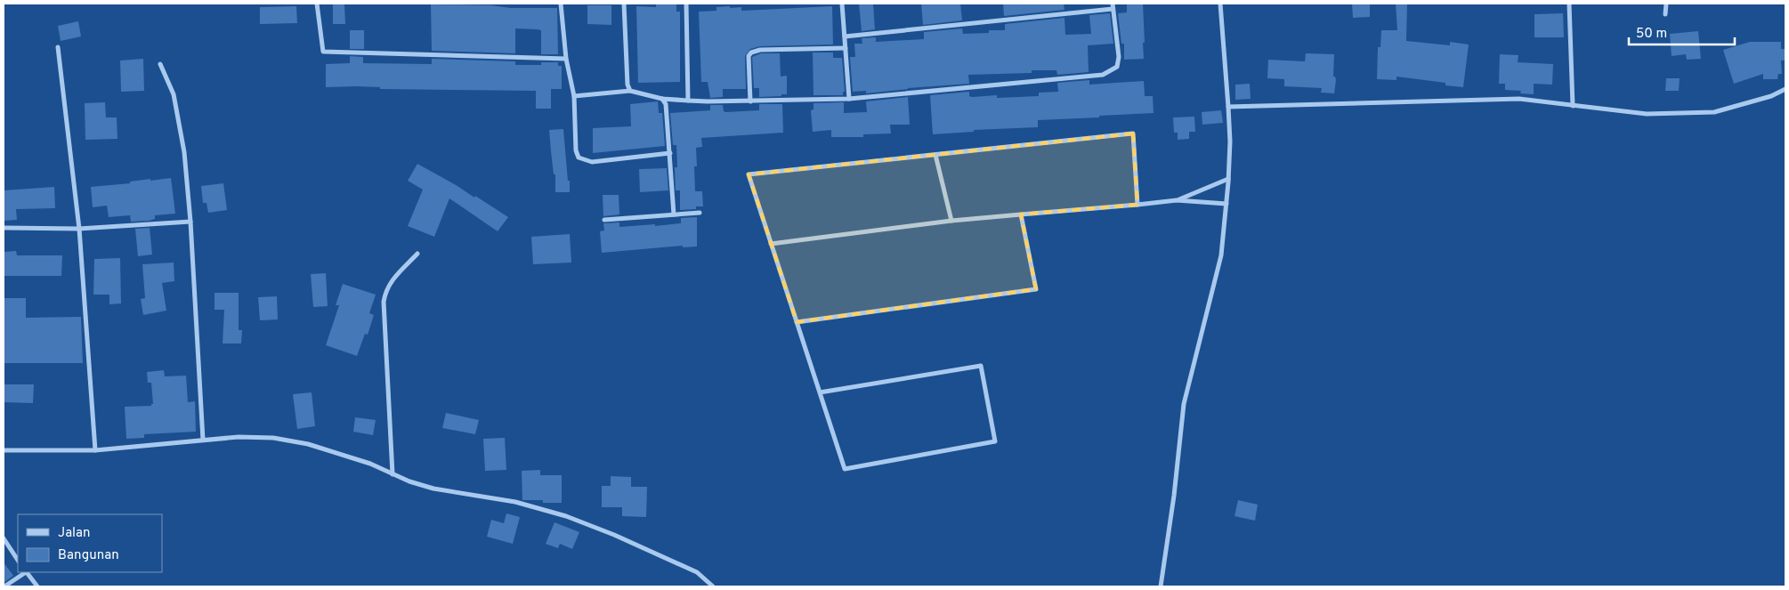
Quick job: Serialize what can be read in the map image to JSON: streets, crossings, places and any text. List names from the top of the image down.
{
  "legend": ["Jalan", "Bangunan"],
  "scale_bar": "50 m"
}
